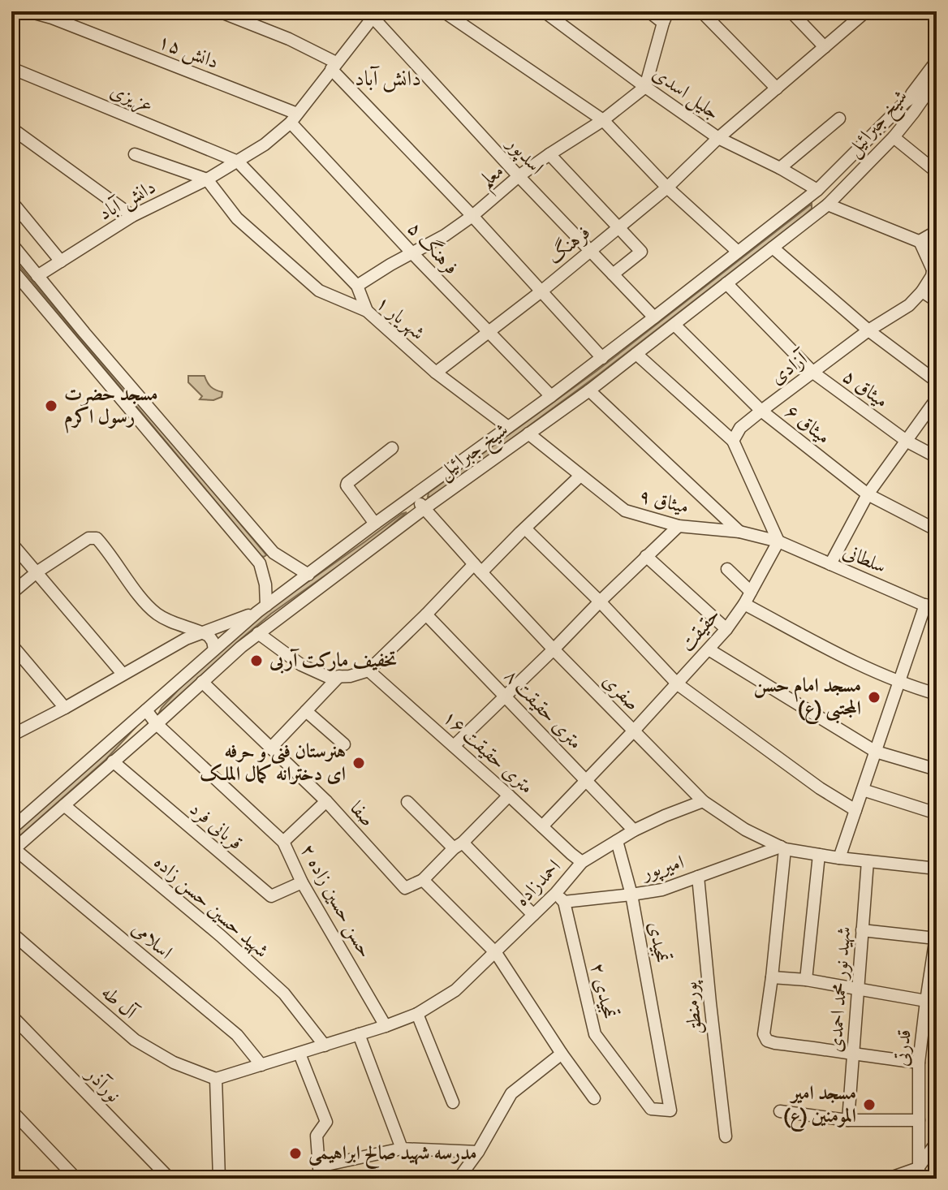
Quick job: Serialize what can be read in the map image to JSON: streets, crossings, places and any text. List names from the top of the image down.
{
  "streets": {
    "street": [
      "دانش ۱۵",
      "جلیل اسدی",
      "عزیزی",
      "شیخ جبرائیل",
      "اسدپور",
      "معلم",
      "دانش آباد",
      "فرهنگ",
      "فرهنگ ۵",
      "شهریار ۱",
      "آزادی",
      "میثاق ۵",
      "میثاق ۶",
      "میثاق ۹",
      "سلطانی",
      "حقیقت",
      "صفری",
      "۸ متری حقیقت",
      "۱۶ متری حقیقت",
      "صفا",
      "قربانی فرد",
      "امیرپور",
      "احمدزاده",
      "حسن حسین زاده ۲",
      "شهید حسین حسن زاده",
      "اسلامی",
      "تمجیدی",
      "شهید نور محمد احمدی",
      "تمجیدی ۲",
      "آل طه",
      "پورمنطق",
      "قدرتی",
      "نورآذر"
    ]
  },
  "crossings": [
    ["دانش ۱۵", "دانش آباد"],
    ["دانش ۱۵", "فرهنگ ۵"],
    ["جلیل اسدی", "شیخ جبرائیل"],
    ["جلیل اسدی", "معلم"],
    ["جلیل اسدی", "فرهنگ"],
    ["عزیزی", "دانش آباد"],
    ["شیخ جبرائیل", "اسدپور"],
    ["شیخ جبرائیل", "فرهنگ ۵"],
    ["شیخ جبرائیل", "شهریار ۱"],
    ["شیخ جبرائیل", "میثاق ۵"],
    ["شیخ جبرائیل", "میثاق ۶"],
    ["شیخ جبرائیل", "میثاق ۹"],
    ["شیخ جبرائیل", "صفری"],
    ["شیخ جبرائیل", "صفا"],
    ["شیخ جبرائیل", "قربانی فرد"],
    ["شیخ جبرائیل", "حسن حسین زاده ۲"],
    ["شیخ جبرائیل", "شهید حسین حسن زاده"],
    ["شیخ جبرائیل", "اسلامی"],
    ["اسدپور", "معلم"],
    ["اسدپور", "دانش آباد"],
    ["اسدپور", "فرهنگ"],
    ["معلم", "فرهنگ ۵"],
    ["دانش آباد", "فرهنگ ۵"],
    ["دانش آباد", "شهریار ۱"],
    ["فرهنگ", "فرهنگ ۵"],
    ["فرهنگ", "شهریار ۱"],
    ["آزادی", "میثاق ۵"],
    ["آزادی", "میثاق ۶"],
    ["میثاق ۹", "سلطانی"],
    ["میثاق ۹", "حقیقت"],
    ["سلطانی", "حقیقت"],
    ["حقیقت", "صفری"],
    ["حقیقت", "۸ متری حقیقت"],
    ["حقیقت", "۱۶ متری حقیقت"],
    ["صفری", "امیرپور"],
    ["صفری", "احمدزاده"],
    ["صفری", "شهید نور محمد احمدی"],
    ["۸ متری حقیقت", "احمدزاده"],
    ["۱۶ متری حقیقت", "احمدزاده"],
    ["قربانی فرد", "حسن حسین زاده ۲"],
    ["امیرپور", "احمدزاده"],
    ["امیرپور", "تمجیدی"],
    ["امیرپور", "تمجیدی ۲"],
    ["امیرپور", "پورمنطق"],
    ["احمدزاده", "حسن حسین زاده ۲"],
    ["احمدزاده", "شهید حسین حسن زاده"],
    ["احمدزاده", "اسلامی"],
    ["احمدزاده", "تمجیدی"],
    ["احمدزاده", "تمجیدی ۲"],
    ["احمدزاده", "آل طه"],
    ["تمجیدی", "تمجیدی ۲"]
  ],
  "districts": ["دانش آباد"],
  "places": [
    "مسجد حضرت رسول اکرم",
    "تخفیف مارکت آربی",
    "مسجد امام حسن المجتبی (ع)",
    "هنرستان فنی و حرفه ای دخترانه کمال الملک",
    "مسجد امیر المومنین (ع)",
    "مدرسه شهید صالح ابراهیمی"
  ]
}
